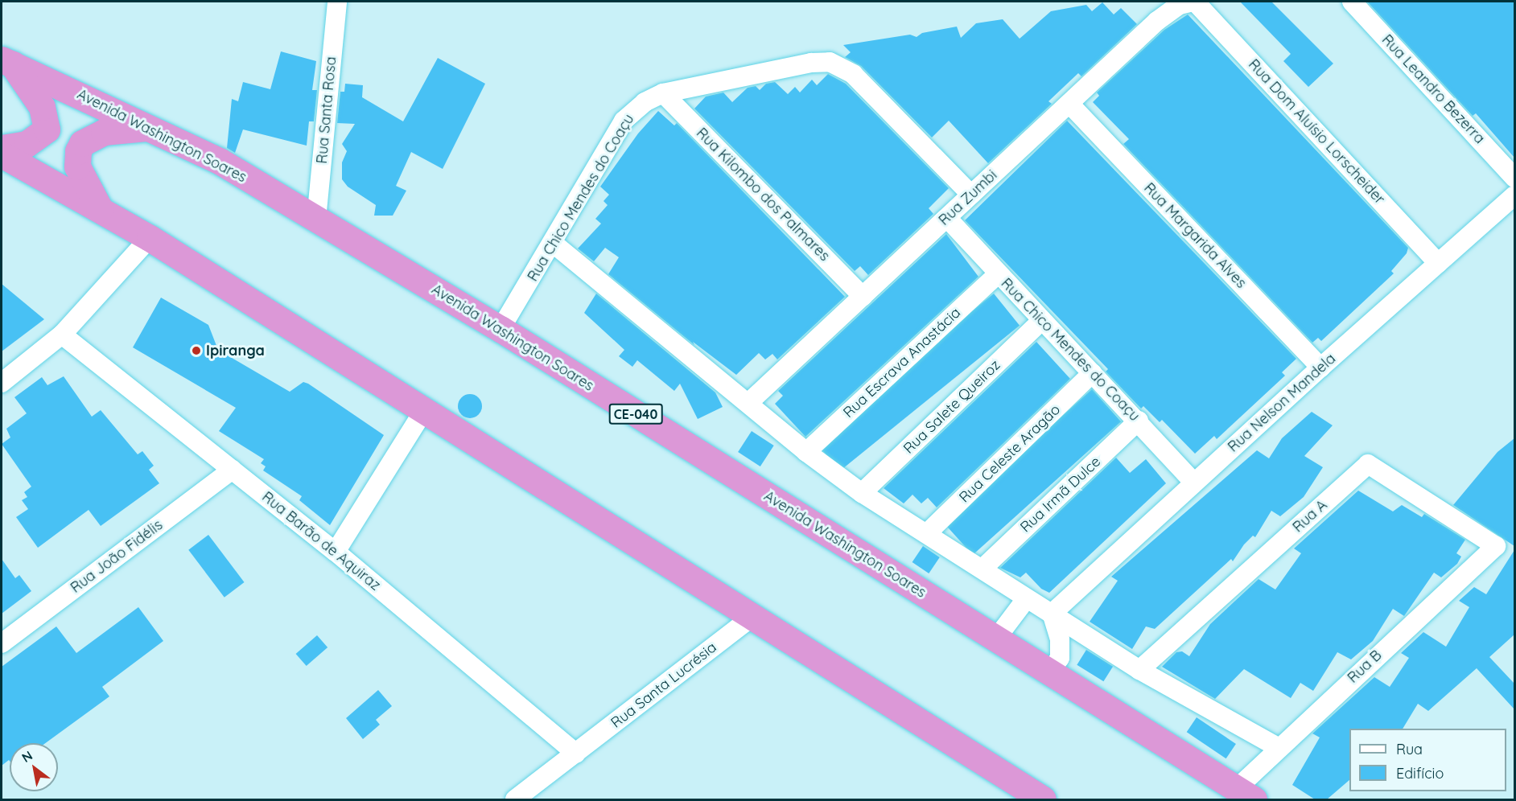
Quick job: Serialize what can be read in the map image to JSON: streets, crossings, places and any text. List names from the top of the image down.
{
  "streets": {
    "highway": ["Avenida Washington Soares", "CE-040"],
    "street": [
      "Rua Leandro Bezerra",
      "Rua Santa Rosa",
      "Rua Dom Aluísio Lorscheider",
      "Rua Kilombo dos Palmares",
      "Rua Chico Mendes do Coaçu",
      "Rua Zumbi",
      "Rua Margarida Alves",
      "Rua Escrava Anastácia",
      "Rua Nelson Mandela",
      "Rua Salete Queiroz",
      "Rua Celeste Aragão",
      "Rua Irmã Dulce",
      "Rua A",
      "Rua Barão de Aquiraz",
      "Rua João Fidélis",
      "Rua B",
      "Rua Santa Lucrésia"
    ]
  },
  "crossings": [
    ["Rua Santa Rosa", "Avenida Washington Soares"],
    ["Rua Dom Aluísio Lorscheider", "Rua Zumbi"],
    ["Rua Dom Aluísio Lorscheider", "Rua Nelson Mandela"],
    ["Avenida Washington Soares", "Rua Chico Mendes do Coaçu"],
    ["Avenida Washington Soares", "Rua B"],
    ["Rua Kilombo dos Palmares", "Rua Chico Mendes do Coaçu"],
    ["Rua Kilombo dos Palmares", "Rua Zumbi"],
    ["Rua Chico Mendes do Coaçu", "Rua Zumbi"],
    ["Rua Chico Mendes do Coaçu", "Rua Escrava Anastácia"],
    ["Rua Chico Mendes do Coaçu", "Rua Nelson Mandela"],
    ["Rua Chico Mendes do Coaçu", "Rua Salete Queiroz"],
    ["Rua Chico Mendes do Coaçu", "Rua Celeste Aragão"],
    ["Rua Chico Mendes do Coaçu", "Rua Irmã Dulce"],
    ["Rua Zumbi", "Rua Margarida Alves"],
    ["Rua Margarida Alves", "Rua Nelson Mandela"],
    ["Rua A", "Rua B"],
    ["Rua Barão de Aquiraz", "Rua João Fidélis"],
    ["Rua Barão de Aquiraz", "Rua Santa Lucrésia"]
  ],
  "places": ["Ipiranga"],
  "legend": ["Rua", "Edifício"],
  "north": "top left"
}
